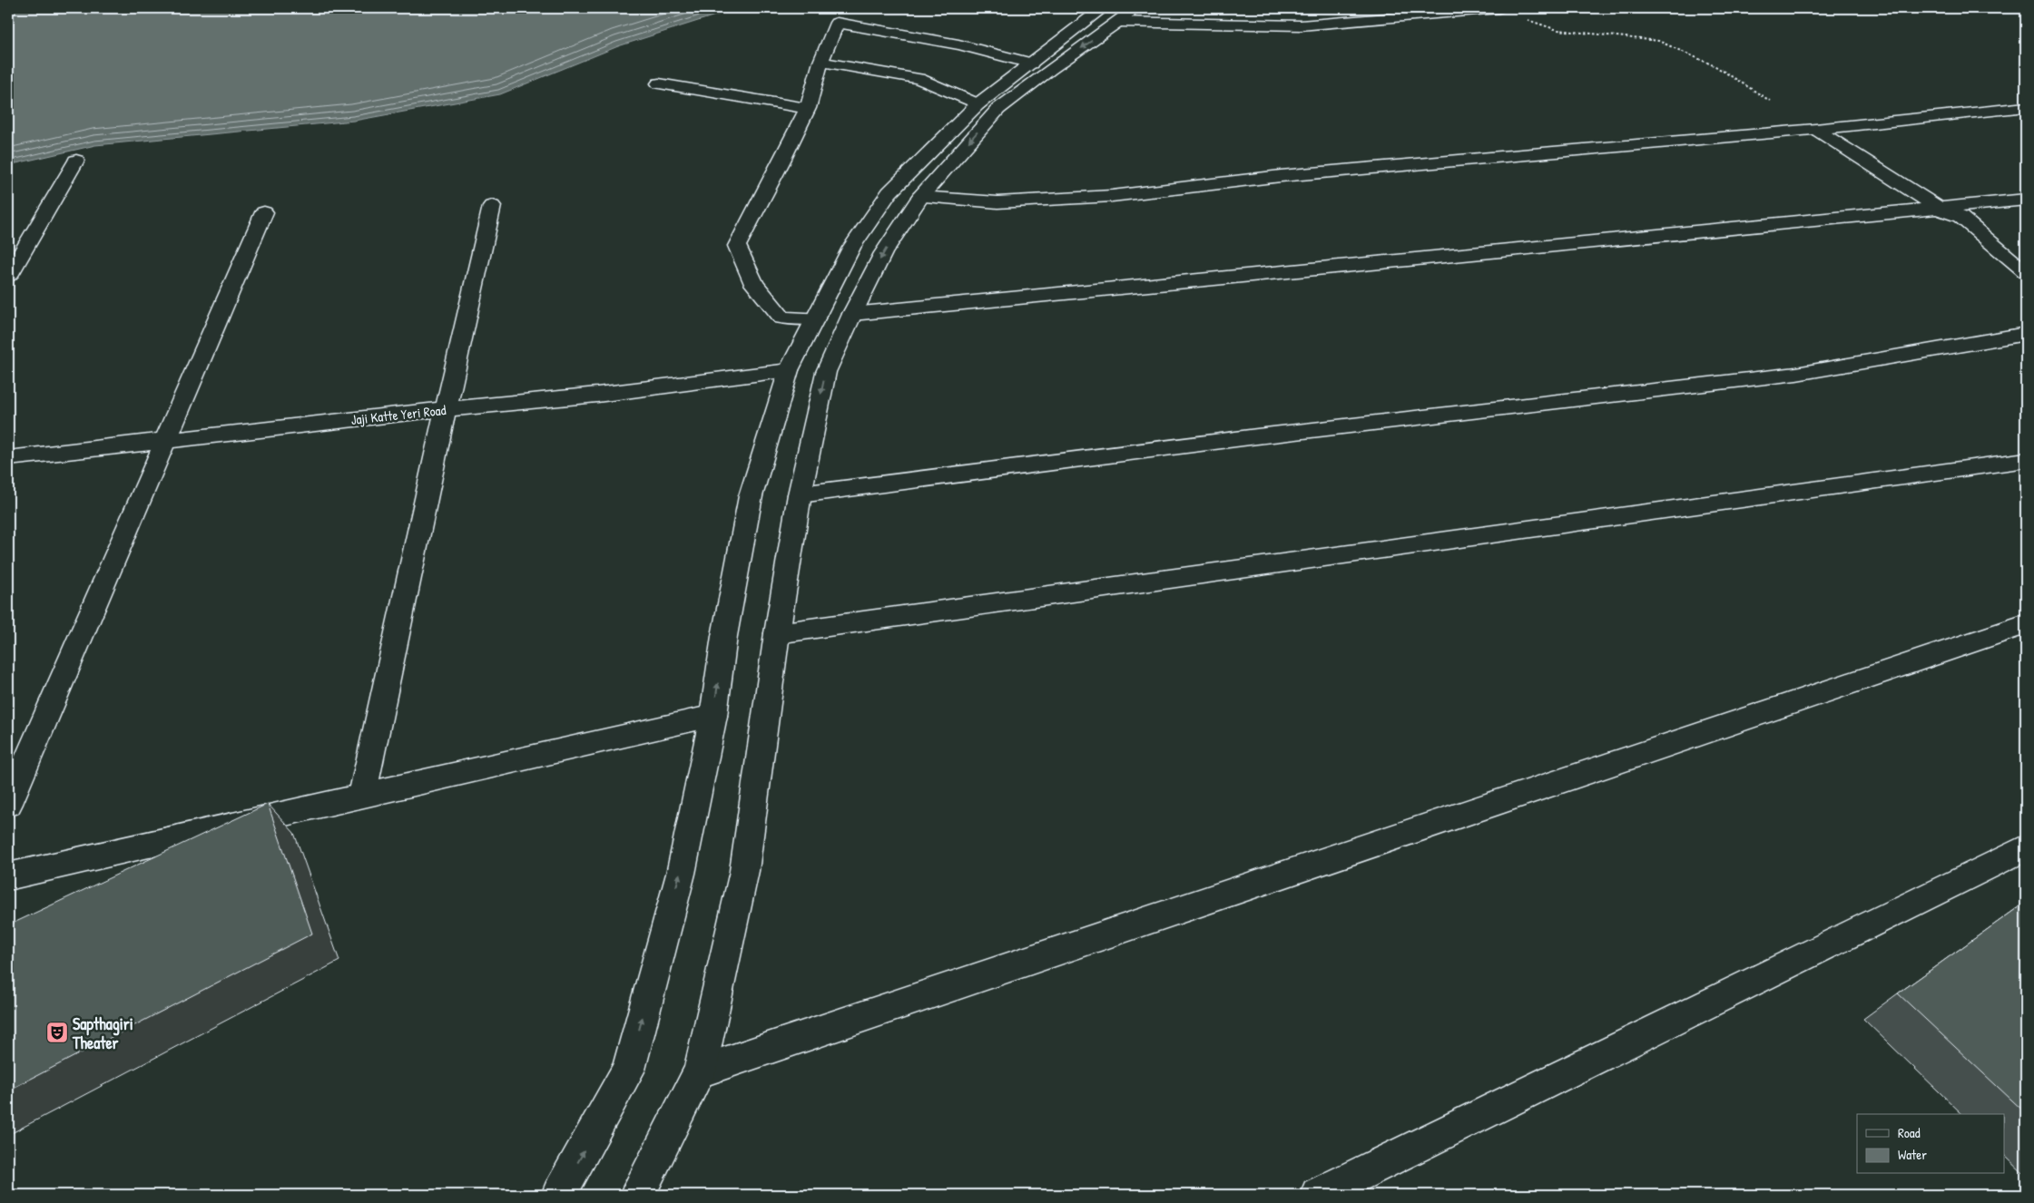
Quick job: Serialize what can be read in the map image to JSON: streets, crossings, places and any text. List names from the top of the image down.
{
  "streets": {
    "main road": ["Jaji Katte Yeri Road"]
  },
  "places": {
    "theatre": ["Sapthagiri Theater"]
  },
  "legend": ["Road", "Water"]
}
